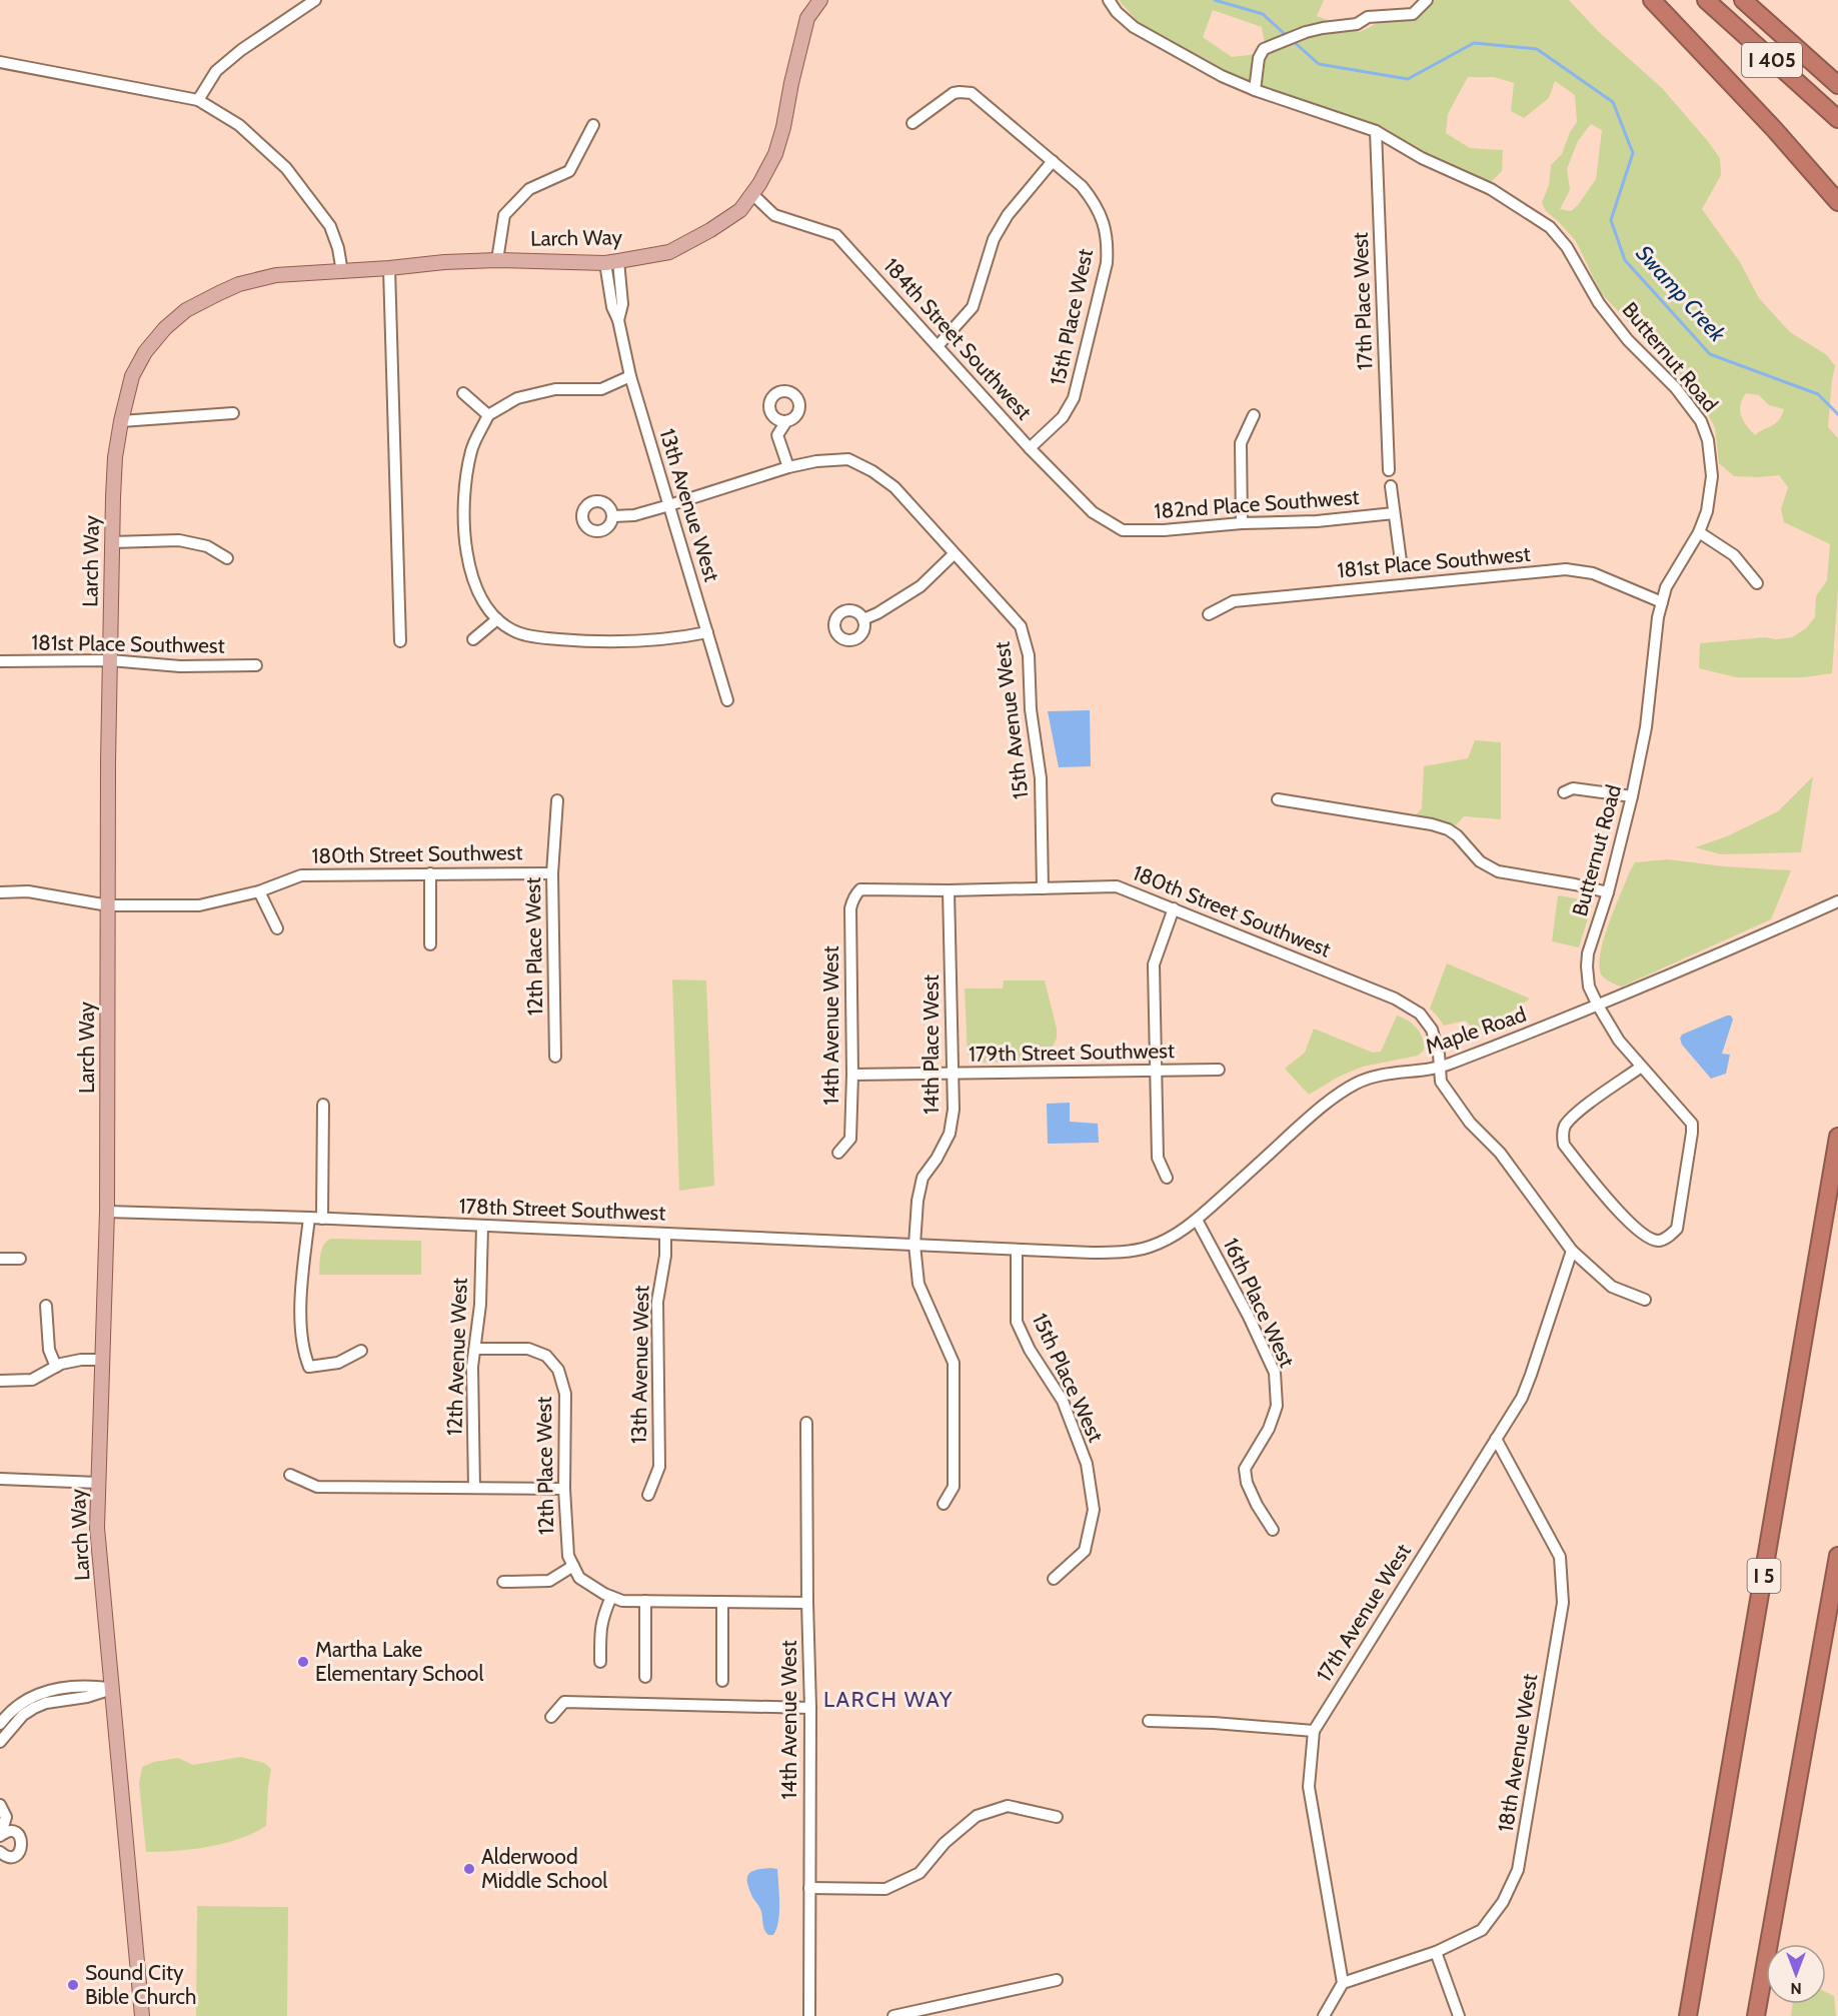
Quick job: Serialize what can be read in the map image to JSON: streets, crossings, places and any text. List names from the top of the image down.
{
  "streets": {
    "highway": ["I 405", "I 5"],
    "main road": ["Larch Way"],
    "street": [
      "17th Place West",
      "15th Place West",
      "184th Street Southwest",
      "Butternut Road",
      "182nd Place Southwest",
      "13th Avenue West",
      "181st Place Southwest",
      "15th Avenue West",
      "180th Street Southwest",
      "12th Place West",
      "14th Avenue West",
      "Maple Road",
      "14th Place West",
      "179th Street Southwest",
      "178th Street Southwest",
      "16th Place West",
      "12th Avenue West",
      "17th Avenue West",
      "18th Avenue West"
    ]
  },
  "crossings": [
    ["Larch Way", "184th Street Southwest"],
    ["Larch Way", "13th Avenue West"],
    ["Larch Way", "181st Place Southwest"],
    ["Larch Way", "180th Street Southwest"],
    ["Larch Way", "178th Street Southwest"],
    ["17th Place West", "Butternut Road"],
    ["15th Place West", "184th Street Southwest"],
    ["15th Place West", "Maple Road"],
    ["15th Place West", "178th Street Southwest"],
    ["184th Street Southwest", "182nd Place Southwest"],
    ["Butternut Road", "181st Place Southwest"],
    ["Butternut Road", "Maple Road"],
    ["13th Avenue West", "15th Avenue West"],
    ["13th Avenue West", "178th Street Southwest"],
    ["15th Avenue West", "180th Street Southwest"],
    ["180th Street Southwest", "12th Place West"],
    ["180th Street Southwest", "14th Avenue West"],
    ["180th Street Southwest", "Maple Road"],
    ["180th Street Southwest", "14th Place West"],
    ["12th Place West", "12th Avenue West"],
    ["14th Avenue West", "179th Street Southwest"],
    ["Maple Road", "178th Street Southwest"],
    ["Maple Road", "16th Place West"],
    ["14th Place West", "179th Street Southwest"],
    ["14th Place West", "178th Street Southwest"],
    ["178th Street Southwest", "12th Avenue West"],
    ["17th Avenue West", "18th Avenue West"]
  ],
  "districts": ["LARCH WAY"],
  "water": ["Swamp Creek"],
  "places": ["Martha Lake Elementary School", "Alderwood Middle School", "Sound City Bible Church"],
  "north": "bottom"
}
